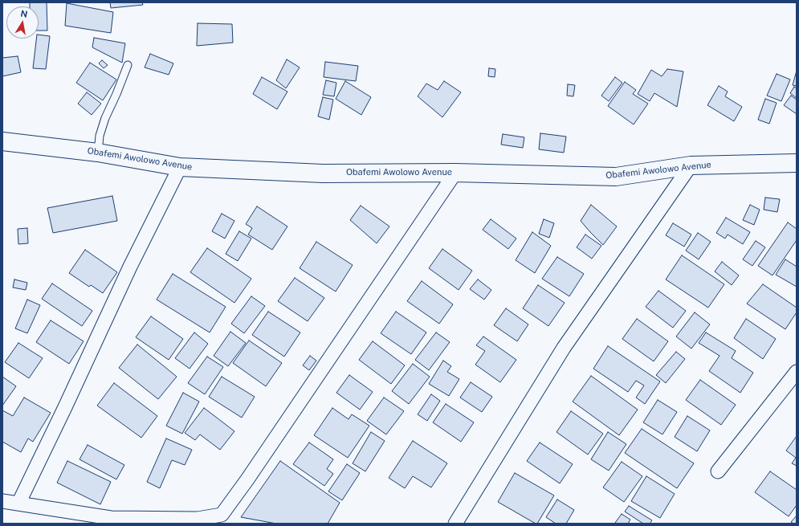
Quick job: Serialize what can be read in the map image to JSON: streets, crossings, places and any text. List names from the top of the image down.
{
  "streets": {
    "main road": ["Obafemi Awolowo Avenue"]
  },
  "north": "top"
}
